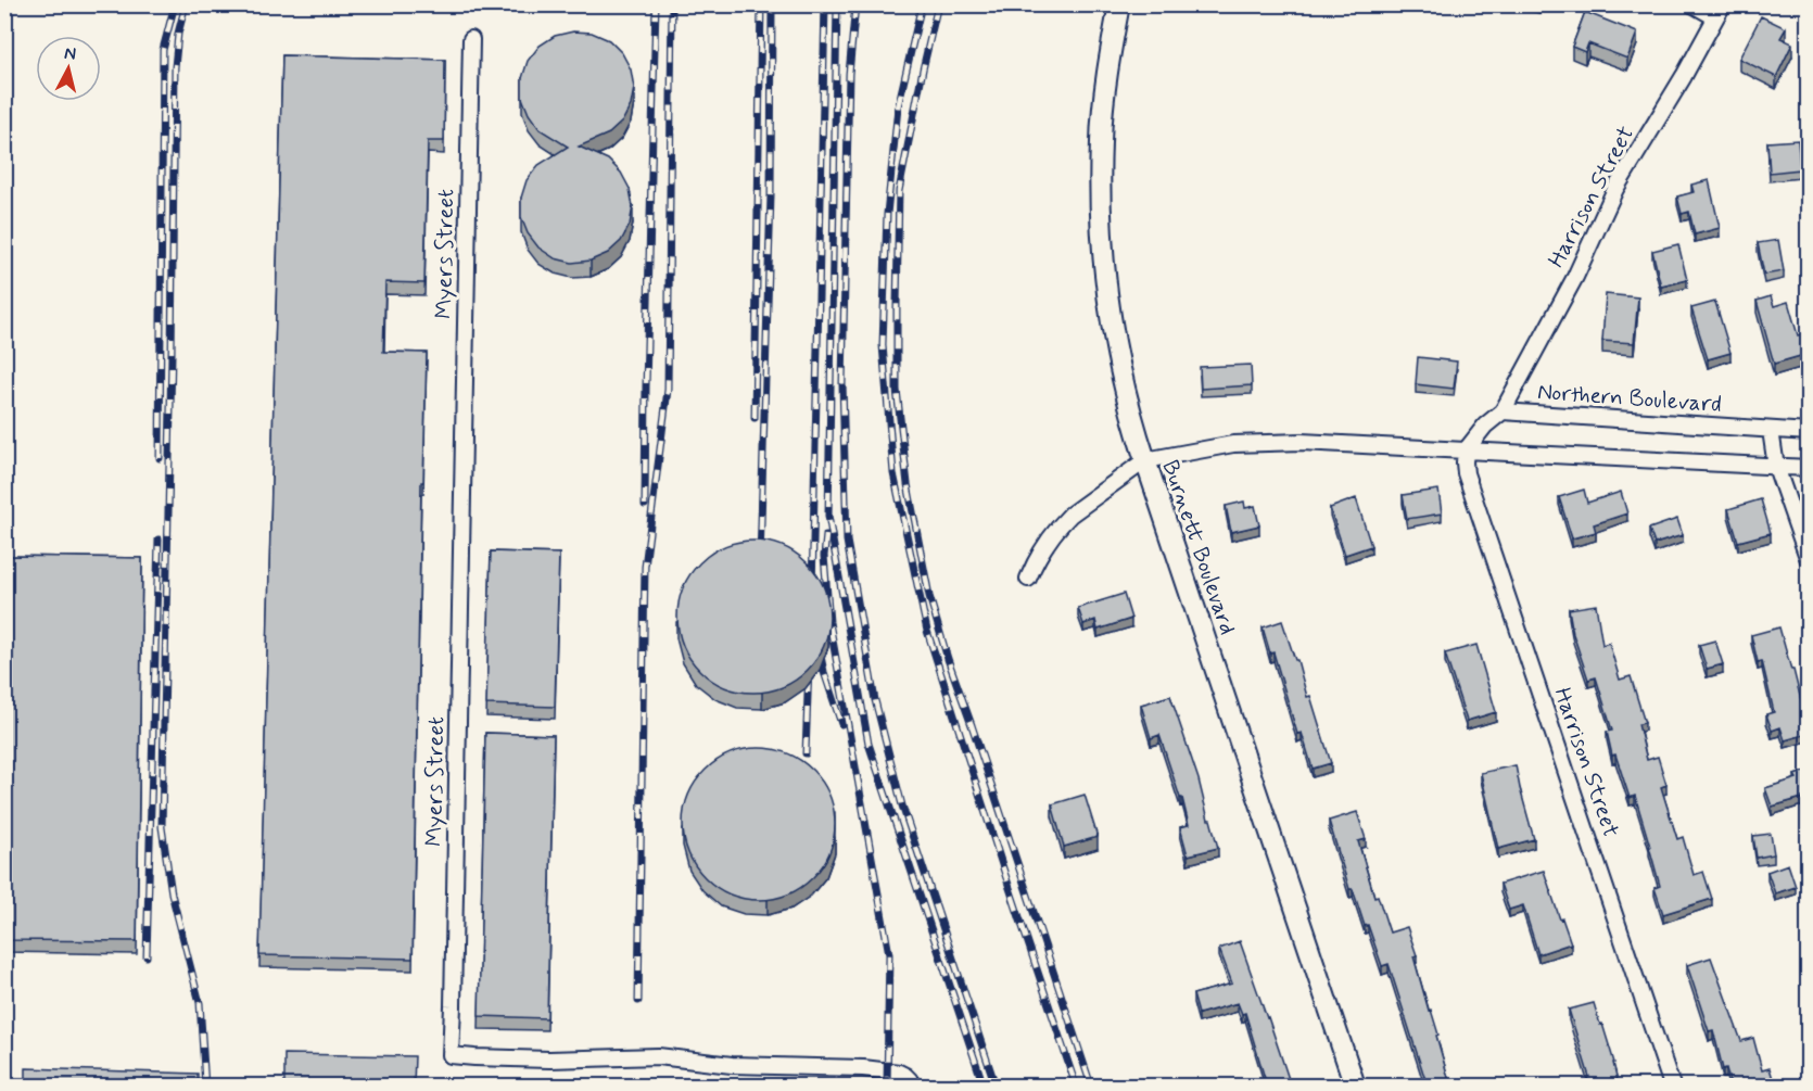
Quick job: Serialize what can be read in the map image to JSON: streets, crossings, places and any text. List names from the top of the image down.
{
  "streets": {
    "main road": ["Burnett Boulevard"],
    "street": ["Harrison Street", "Myers Street", "Northern Boulevard"]
  },
  "crossings": [
    ["Harrison Street", "Northern Boulevard"]
  ],
  "north": "top"
}
